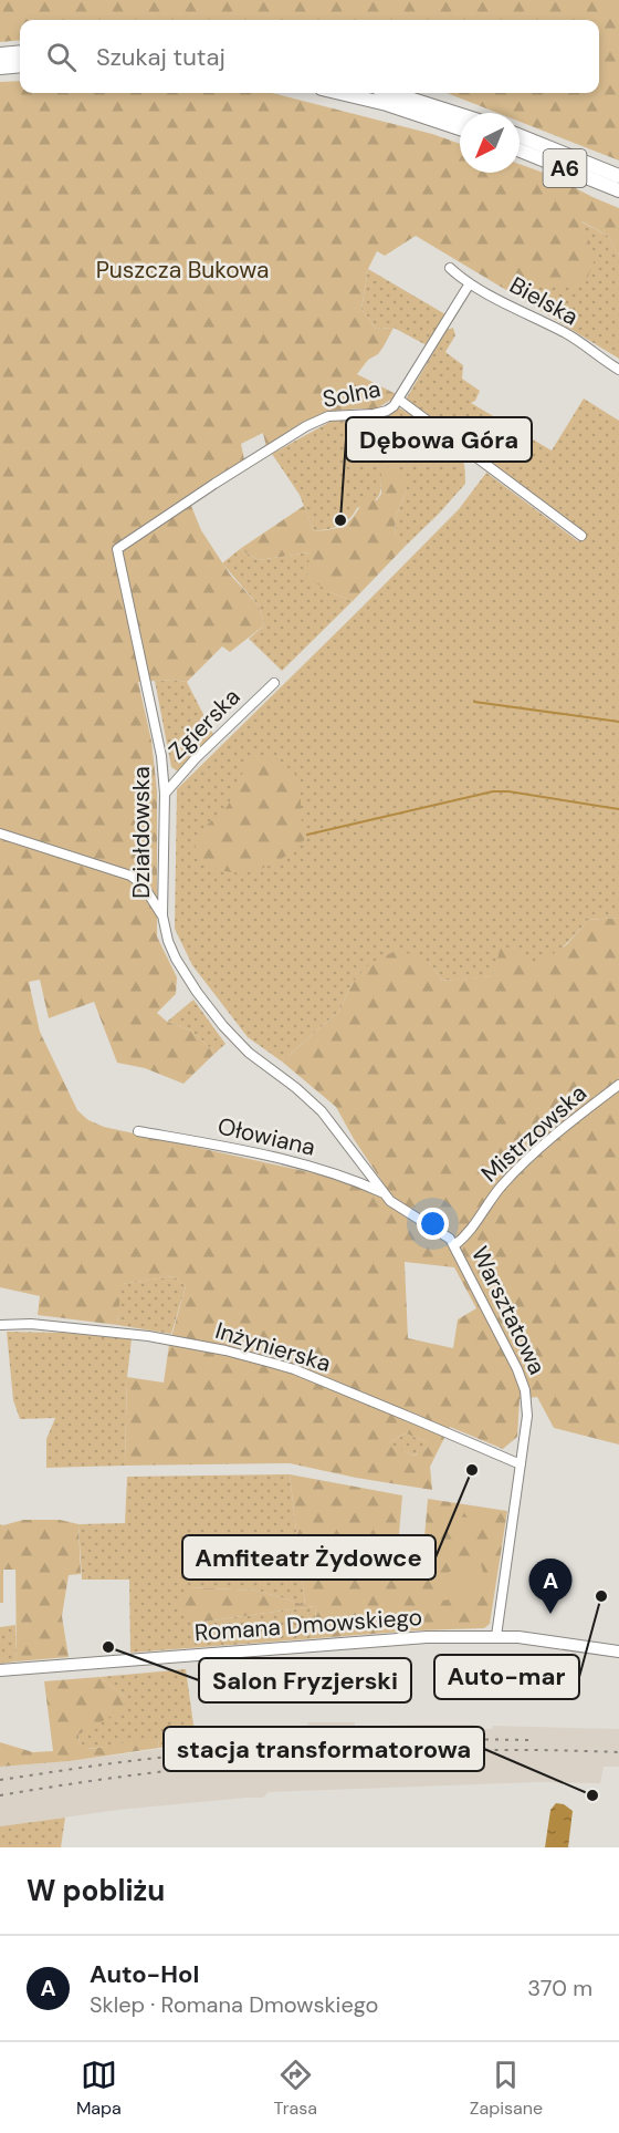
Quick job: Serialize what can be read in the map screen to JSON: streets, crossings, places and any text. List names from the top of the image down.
{
  "streets": {
    "highway": ["A6"],
    "main road": ["Romana Dmowskiego"],
    "street": [
      "Bielska",
      "Solna",
      "Zgierska",
      "Działdowska",
      "Mistrzowska",
      "Ołowiana",
      "Warsztatowa",
      "Inżynierska"
    ]
  },
  "crossings": [
    ["Solna", "Działdowska"],
    ["Zgierska", "Działdowska"],
    ["Działdowska", "Warsztatowa"],
    ["Mistrzowska", "Warsztatowa"],
    ["Ołowiana", "Warsztatowa"],
    ["Warsztatowa", "Inżynierska"],
    ["Warsztatowa", "Romana Dmowskiego"]
  ],
  "parks": ["Puszcza Bukowa"],
  "places": [
    "Dębowa Góra",
    "Amfiteatr Żydowce",
    "Auto-mar",
    "Salon Fryzjerski",
    "stacja transformatorowa"
  ],
  "north": "bottom left",
  "page": {
    "search": "Szukaj tutaj",
    "pins": "A",
    "heading": "W pobliżu",
    "list": [
      {
        "mark": "A",
        "name": "Auto-Hol",
        "note": "Sklep · Romana Dmowskiego",
        "value": "370 m"
      }
    ],
    "nav": ["Mapa", "Trasa", "Zapisane"]
  }
}
